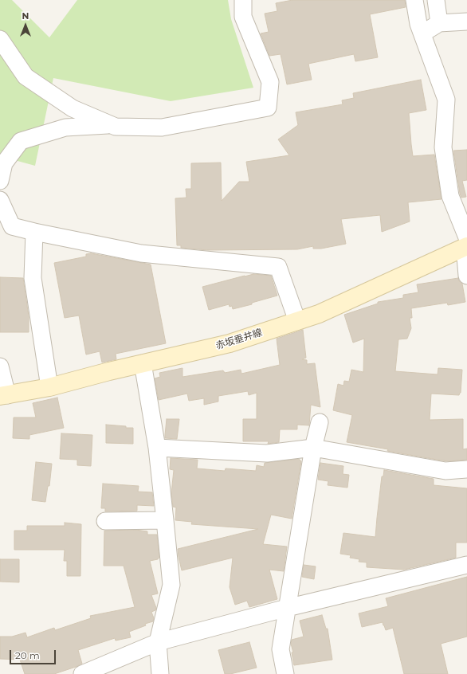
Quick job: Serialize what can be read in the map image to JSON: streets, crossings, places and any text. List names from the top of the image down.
{
  "streets": {
    "main road": ["赤坂垂井線"]
  },
  "scale_bar": "20 m",
  "north": "top"
}
